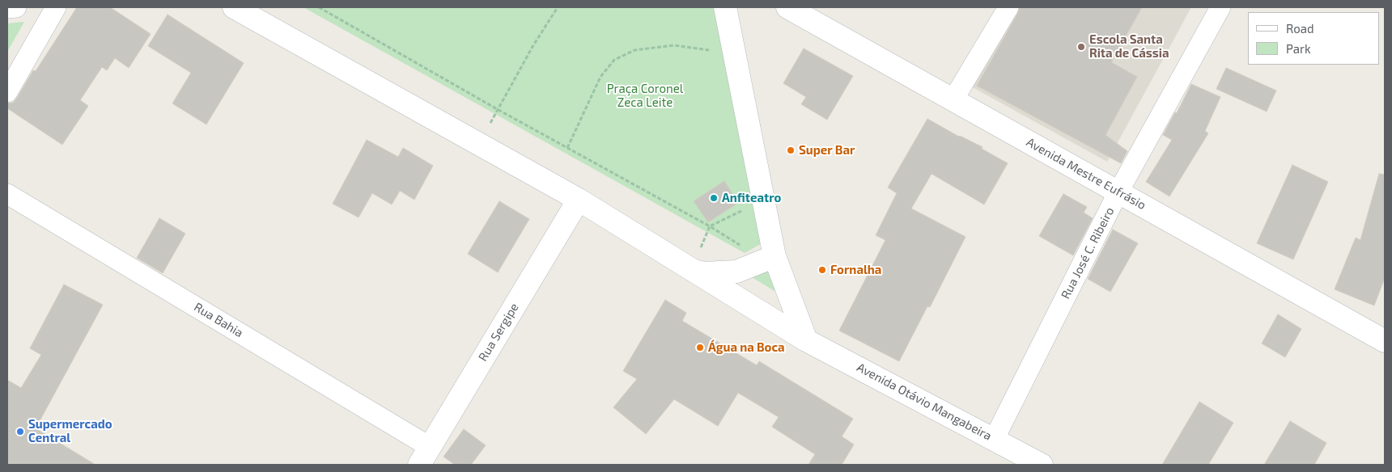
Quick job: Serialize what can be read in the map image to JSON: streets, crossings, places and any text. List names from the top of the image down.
{
  "streets": {
    "main road": ["Avenida Mestre Eufrásio", "Rua Sergipe", "Avenida Otávio Mangabeira"],
    "street": ["Rua José C. Ribeiro", "Rua Bahia"]
  },
  "crossings": [
    ["Avenida Mestre Eufrásio", "Rua José C. Ribeiro"],
    ["Rua José C. Ribeiro", "Avenida Otávio Mangabeira"],
    ["Rua Bahia", "Rua Sergipe"]
  ],
  "parks": ["Praça Coronel Zeca Leite"],
  "places": [
    "Escola Santa Rita de Cássia",
    "Super Bar",
    "Anfiteatro",
    "Fornalha",
    "Água na Boca",
    "Supermercado Central"
  ],
  "legend": ["Road", "Park"]
}
